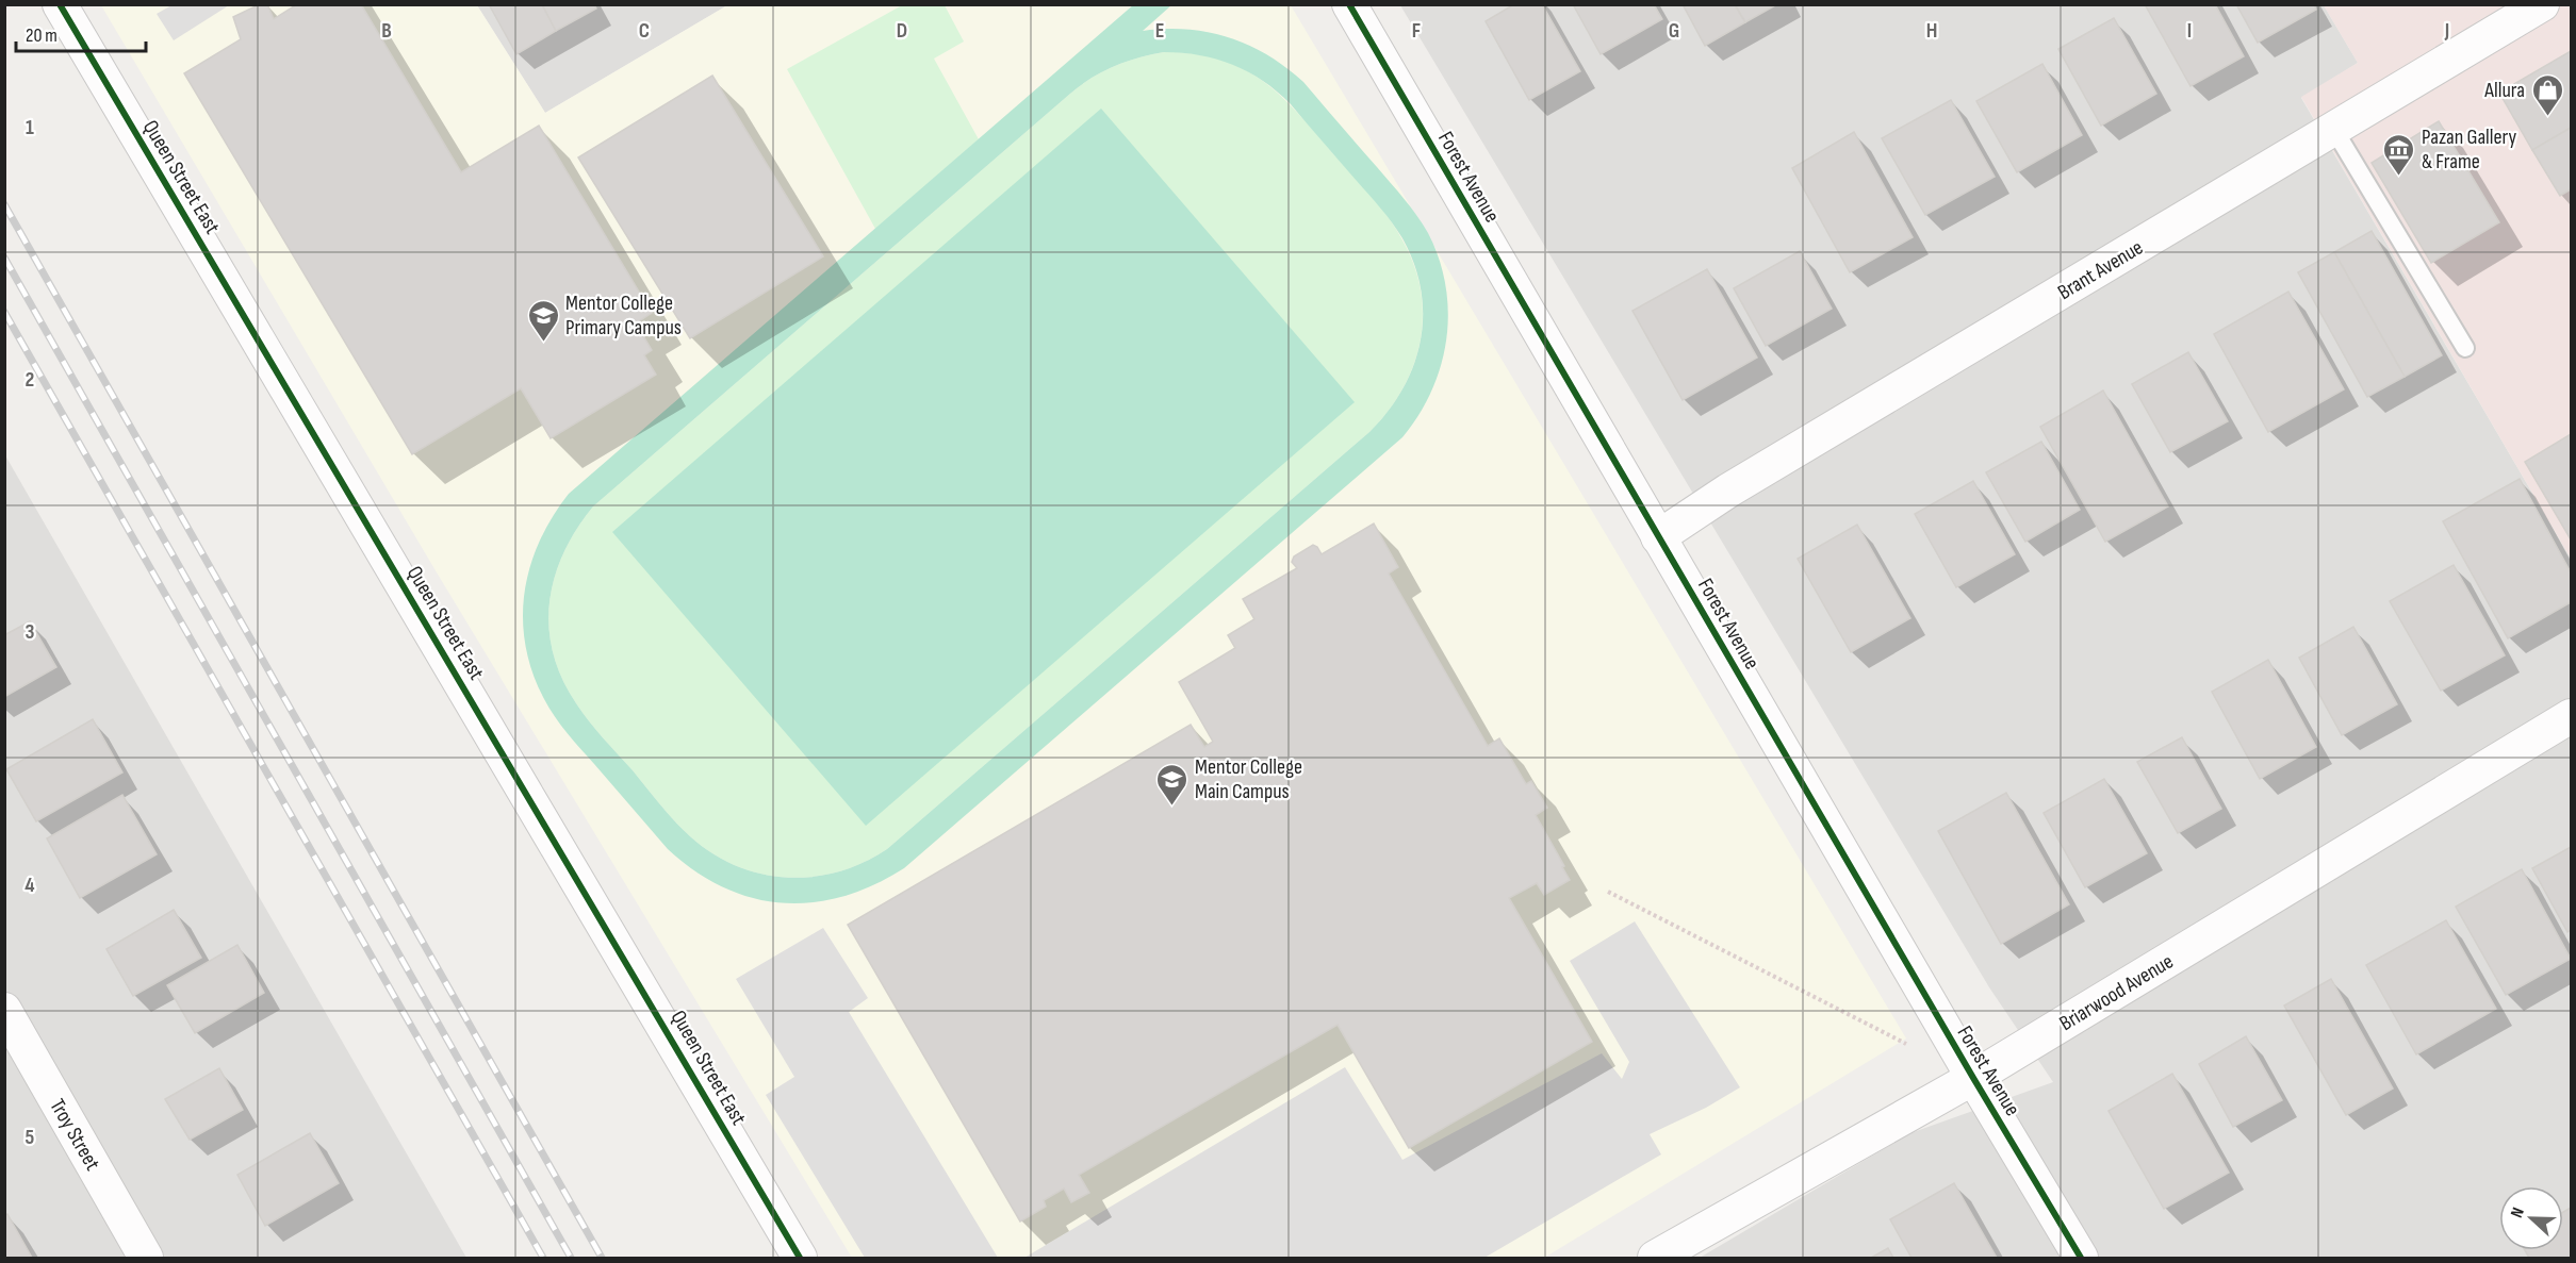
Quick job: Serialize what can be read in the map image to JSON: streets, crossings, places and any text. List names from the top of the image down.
{
  "streets": {
    "street": [
      "Queen Street East",
      "Forest Avenue",
      "Brant Avenue",
      "Briarwood Avenue",
      "Troy Street"
    ]
  },
  "crossings": [
    ["Forest Avenue", "Brant Avenue"],
    ["Forest Avenue", "Briarwood Avenue"]
  ],
  "places": {
    "shop": ["Allura"],
    "museum": ["Pazan Gallery & Frame"],
    "school or university": ["Mentor College Primary Campus", "Mentor College Main Campus"]
  },
  "scale_bar": "20 m",
  "north": "left",
  "grid": {
    "columns": [
      "B",
      "C",
      "D",
      "E",
      "F",
      "G",
      "H",
      "I",
      "J"
    ],
    "rows": [
      "1",
      "2",
      "3",
      "4",
      "5"
    ]
  }
}
